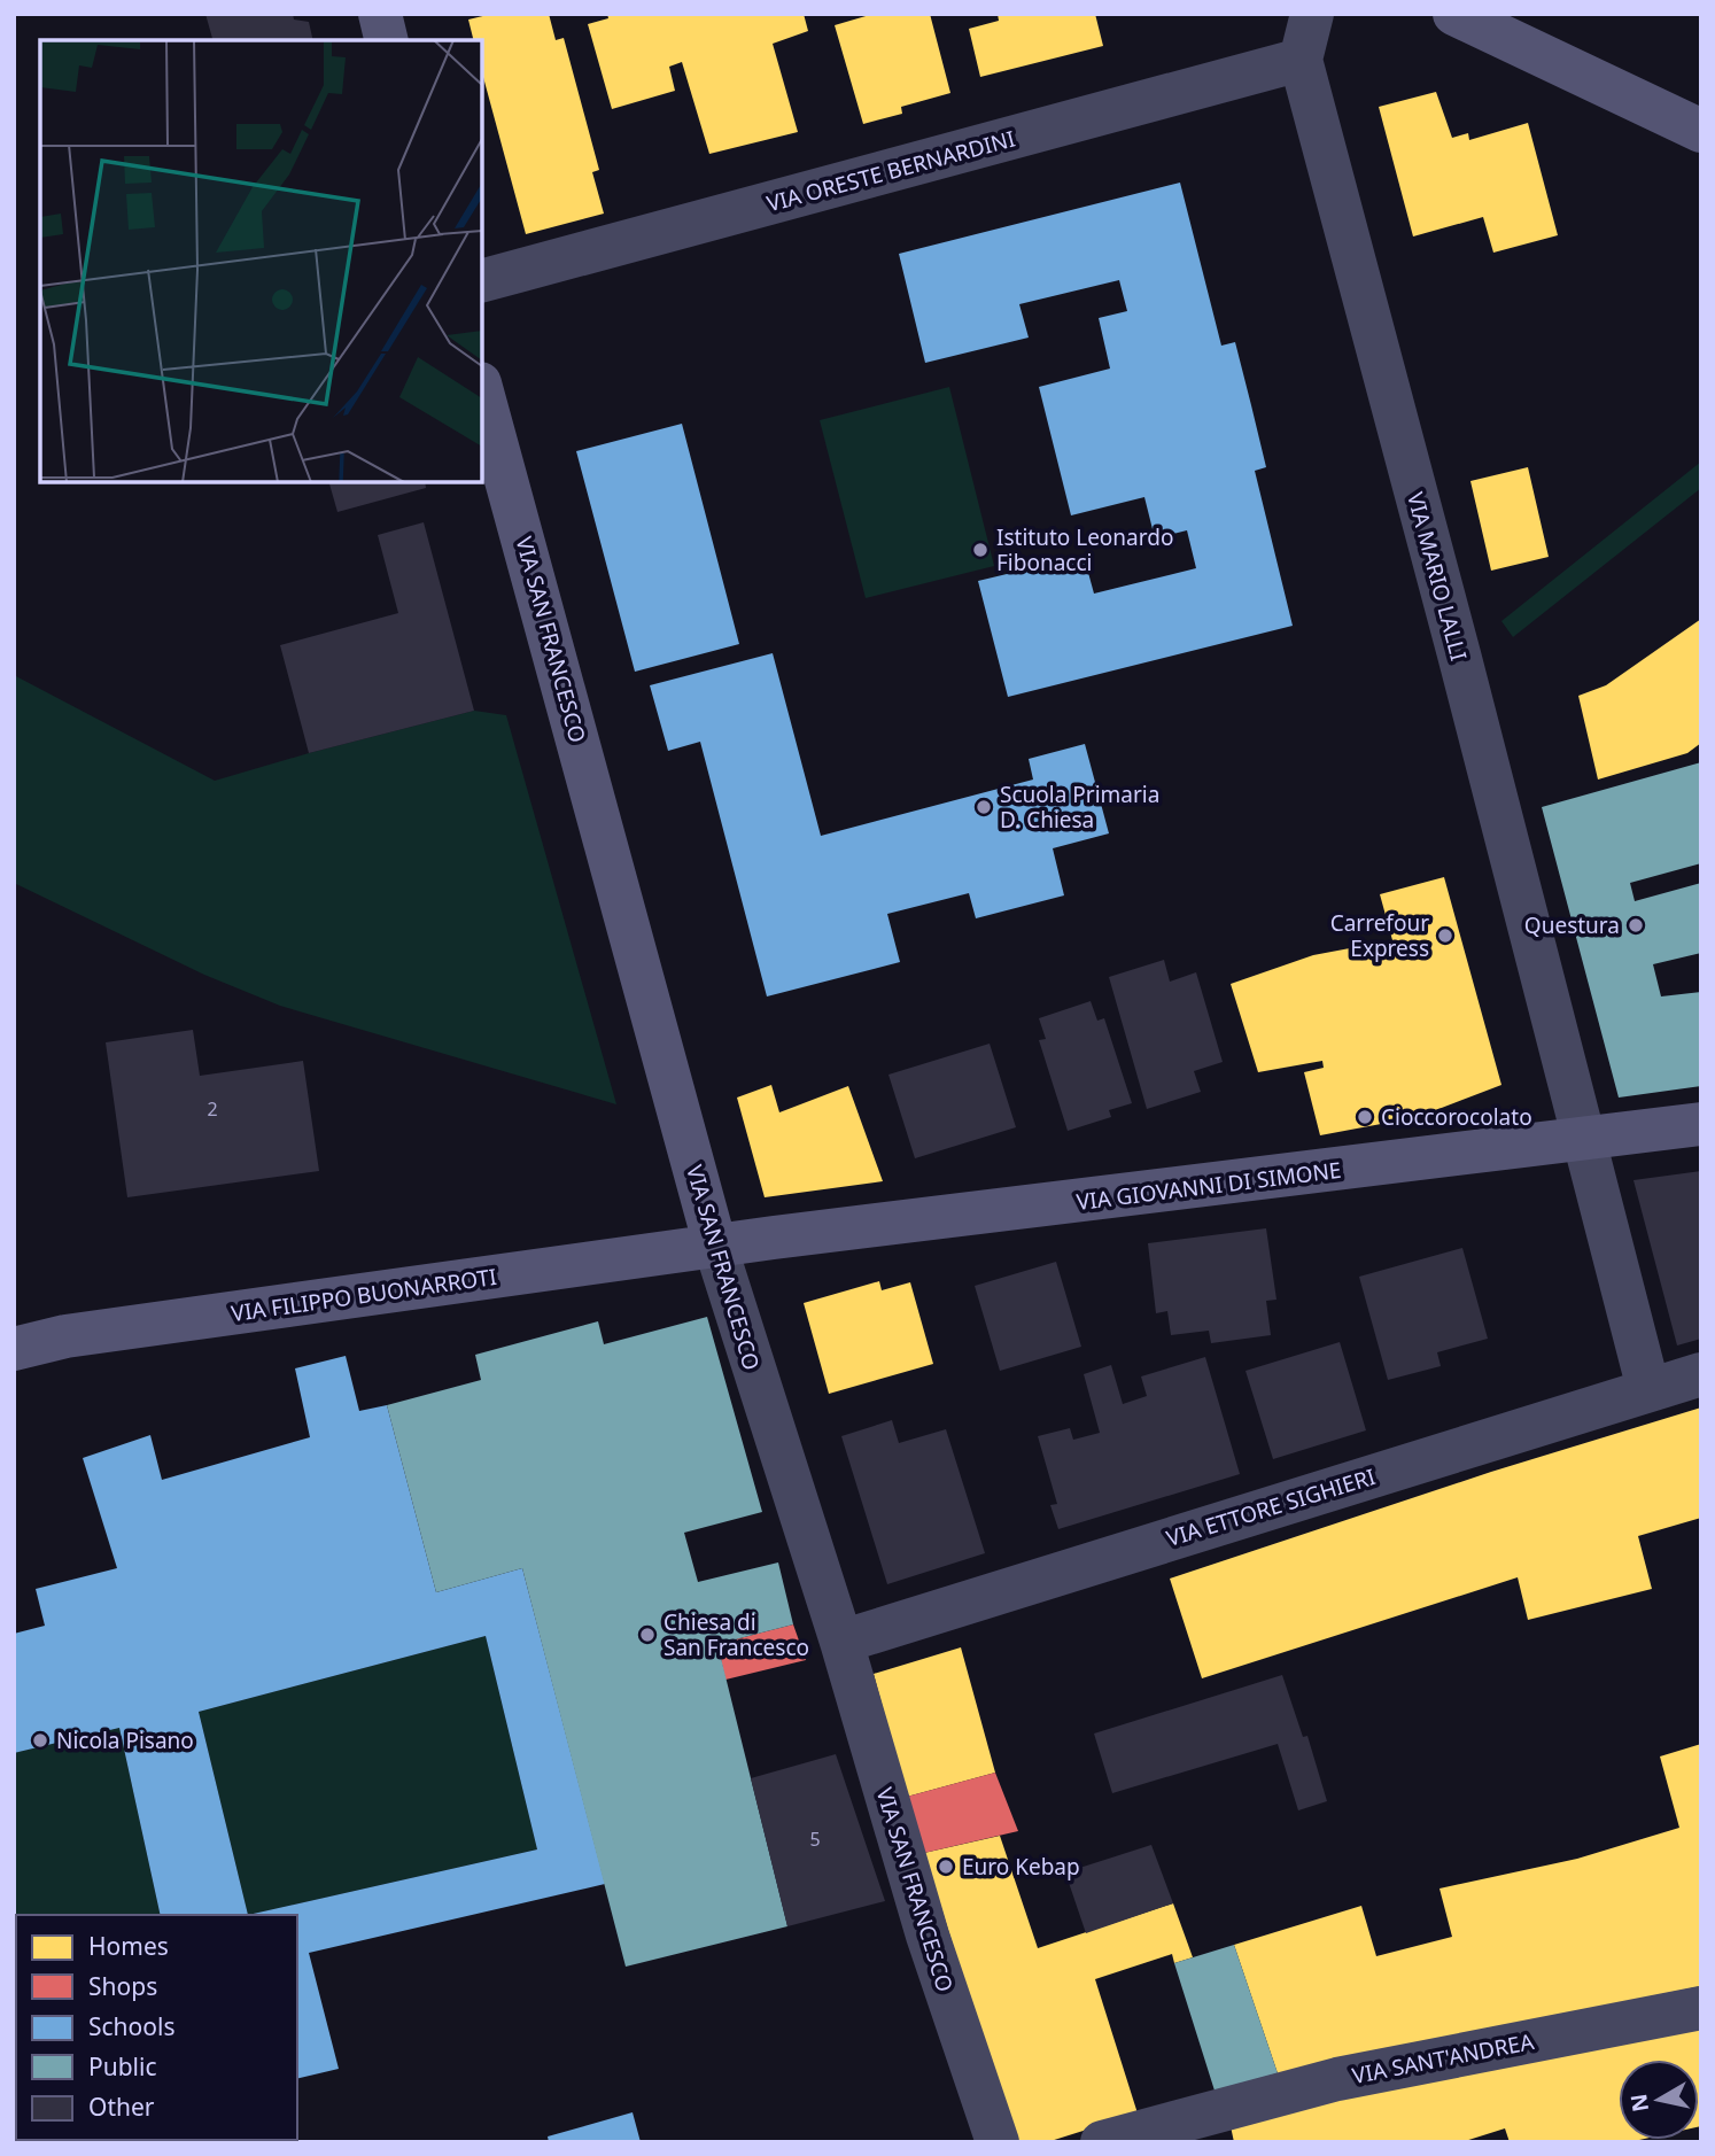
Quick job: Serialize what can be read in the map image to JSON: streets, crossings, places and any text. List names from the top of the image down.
{
  "streets": {
    "street": [
      "VIA ORESTE BERNARDINI",
      "VIA MARIO LALLI",
      "VIA SAN FRANCESCO",
      "VIA GIOVANNI DI SIMONE",
      "VIA FILIPPO BUONARROTI",
      "VIA ETTORE SIGHIERI",
      "VIA SANT'ANDREA"
    ]
  },
  "crossings": [
    ["VIA ORESTE BERNARDINI", "VIA MARIO LALLI"],
    ["VIA MARIO LALLI", "VIA GIOVANNI DI SIMONE"],
    ["VIA MARIO LALLI", "VIA ETTORE SIGHIERI"],
    ["VIA SAN FRANCESCO", "VIA GIOVANNI DI SIMONE"],
    ["VIA SAN FRANCESCO", "VIA FILIPPO BUONARROTI"],
    ["VIA SAN FRANCESCO", "VIA ETTORE SIGHIERI"],
    ["VIA GIOVANNI DI SIMONE", "VIA FILIPPO BUONARROTI"]
  ],
  "places": [
    "Istituto Leonardo Fibonacci",
    "Scuola Primaria D. Chiesa",
    "Questura",
    "Carrefour Express",
    "Cioccorocolato",
    "Chiesa di San Francesco",
    "Nicola Pisano",
    "Euro Kebap"
  ],
  "house_numbers": ["2", "5"],
  "legend": [
    "Homes",
    "Shops",
    "Schools",
    "Public",
    "Other"
  ],
  "north": "left"
}
